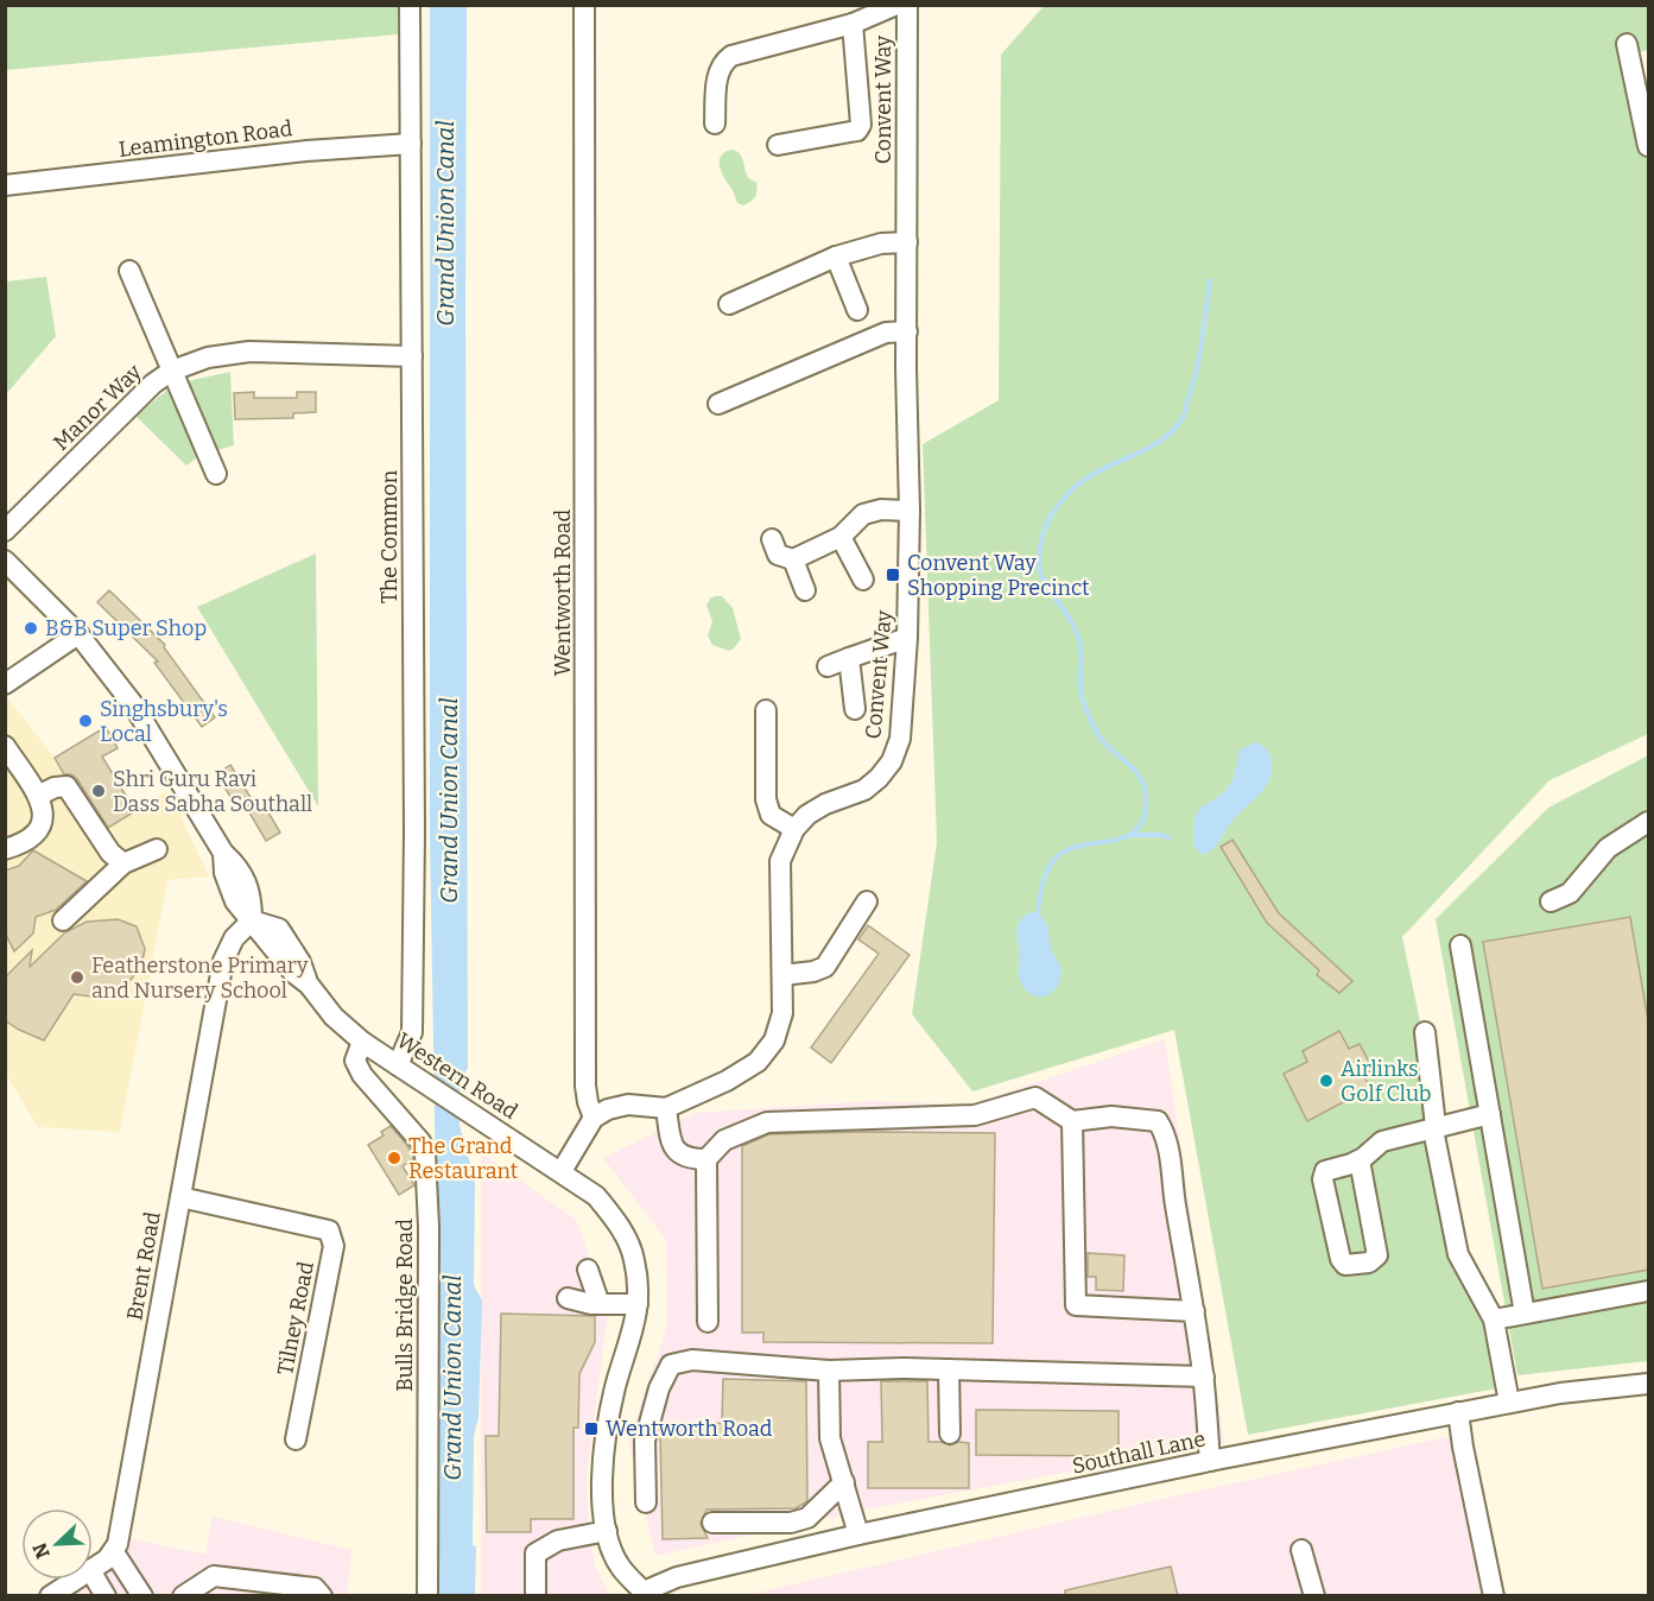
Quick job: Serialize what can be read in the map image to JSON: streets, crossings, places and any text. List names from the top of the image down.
{
  "streets": {
    "street": [
      "Convent Way",
      "Leamington Road",
      "Manor Way",
      "The Common",
      "Wentworth Road",
      "Western Road",
      "Brent Road",
      "Bulls Bridge Road",
      "Tilney Road",
      "Southall Lane"
    ]
  },
  "crossings": [
    ["Convent Way", "Wentworth Road"],
    ["Leamington Road", "The Common"],
    ["Manor Way", "The Common"],
    ["The Common", "Western Road"],
    ["Western Road", "Brent Road"],
    ["Western Road", "Bulls Bridge Road"],
    ["Western Road", "Southall Lane"],
    ["Brent Road", "Tilney Road"]
  ],
  "water": ["Grand Union Canal"],
  "places": {
    "transit": ["Convent Way Shopping Precinct", "Wentworth Road"],
    "other": [
      "B&B Super Shop",
      "Singhsbury's Local",
      "Shri Guru Ravi Dass Sabha Southall",
      "Featherstone Primary and Nursery School",
      "Airlinks Golf Club",
      "The Grand Restaurant"
    ]
  },
  "north": "bottom left"
}
